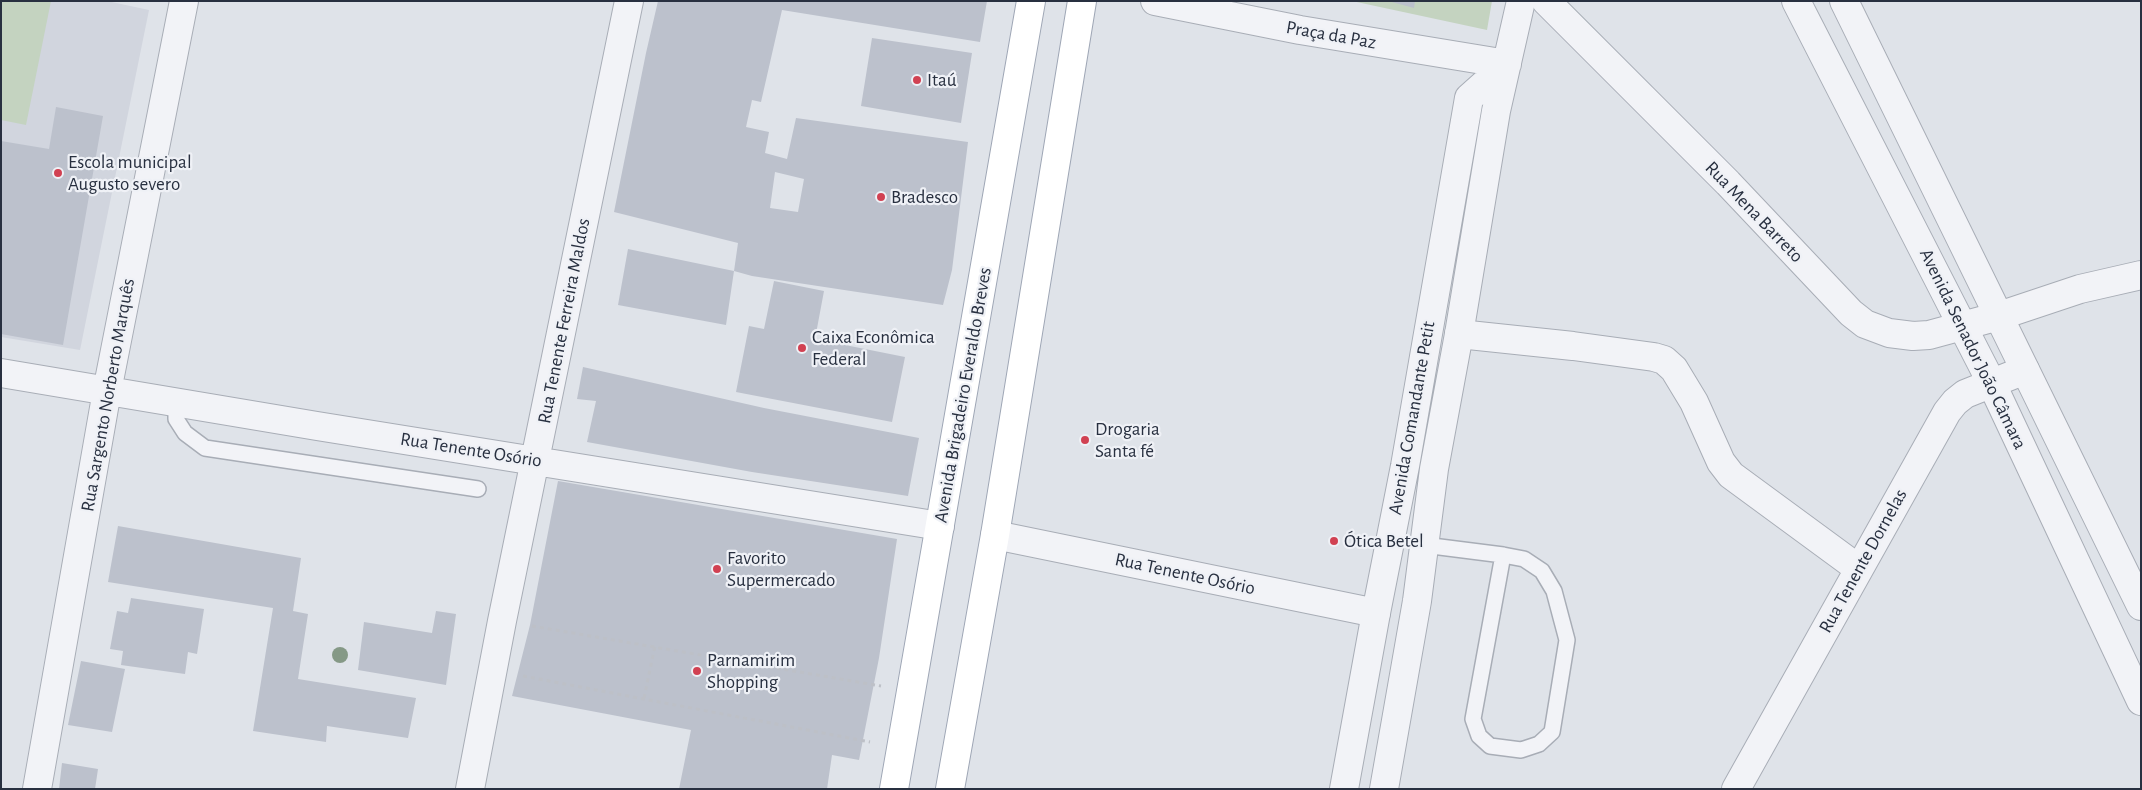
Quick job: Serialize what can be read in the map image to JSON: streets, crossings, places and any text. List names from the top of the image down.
{
  "streets": {
    "main road": ["Avenida Brigadeiro Everaldo Breves"],
    "street": [
      "Praça da Paz",
      "Rua Mena Barreto",
      "Rua Tenente Ferreira Maldos",
      "Avenida Senador João Câmara",
      "Rua Sargento Norberto Marquês",
      "Avenida Comandante Petit",
      "Rua Tenente Osório",
      "Rua Tenente Dornelas"
    ]
  },
  "crossings": [
    ["Praça da Paz", "Avenida Comandante Petit"],
    ["Rua Mena Barreto", "Avenida Senador João Câmara"],
    ["Rua Tenente Ferreira Maldos", "Rua Tenente Osório"],
    ["Avenida Senador João Câmara", "Rua Tenente Dornelas"],
    ["Rua Sargento Norberto Marquês", "Rua Tenente Osório"],
    ["Avenida Brigadeiro Everaldo Breves", "Rua Tenente Osório"],
    ["Avenida Comandante Petit", "Rua Tenente Osório"]
  ],
  "places": [
    "Itaú",
    "Escola municipal Augusto severo",
    "Bradesco",
    "Caixa Econômica Federal",
    "Drogaria Santa fé",
    "Ótica Betel",
    "Favorito Supermercado",
    "Parnamirim Shopping"
  ]
}
